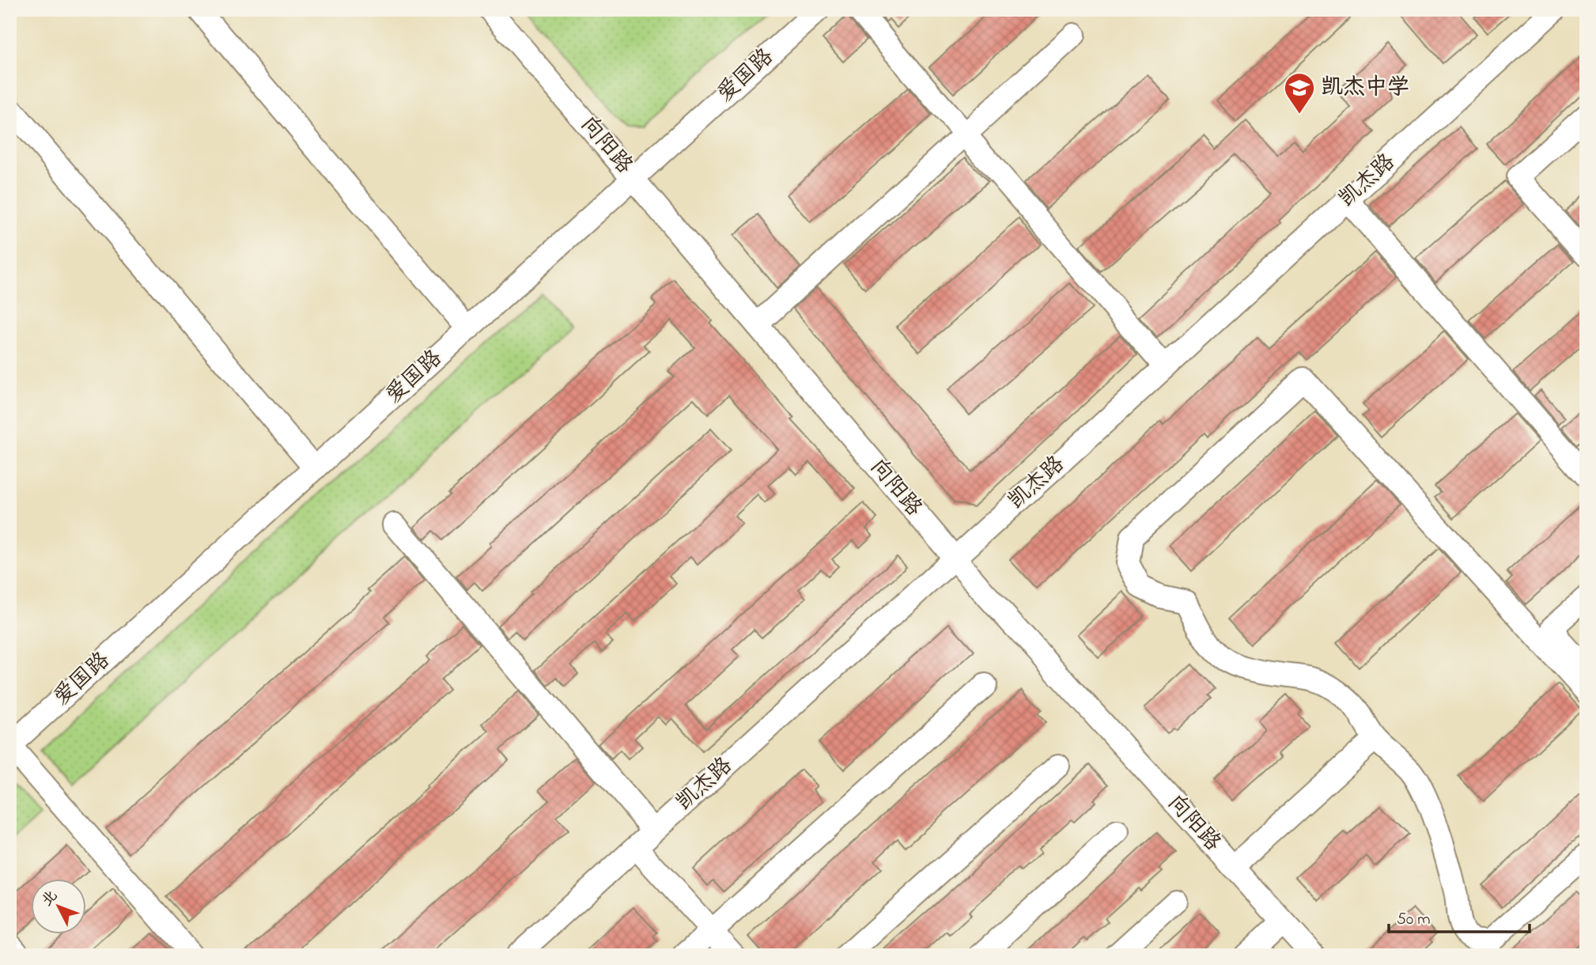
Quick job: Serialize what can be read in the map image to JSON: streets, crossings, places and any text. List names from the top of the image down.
{
  "streets": {
    "street": ["爱国路", "向阳路", "凯杰路"]
  },
  "crossings": [
    ["爱国路", "向阳路"],
    ["向阳路", "凯杰路"]
  ],
  "places": {
    "school or university": ["凯杰中学"]
  },
  "scale_bar": "50 m",
  "north": "top left"
}
